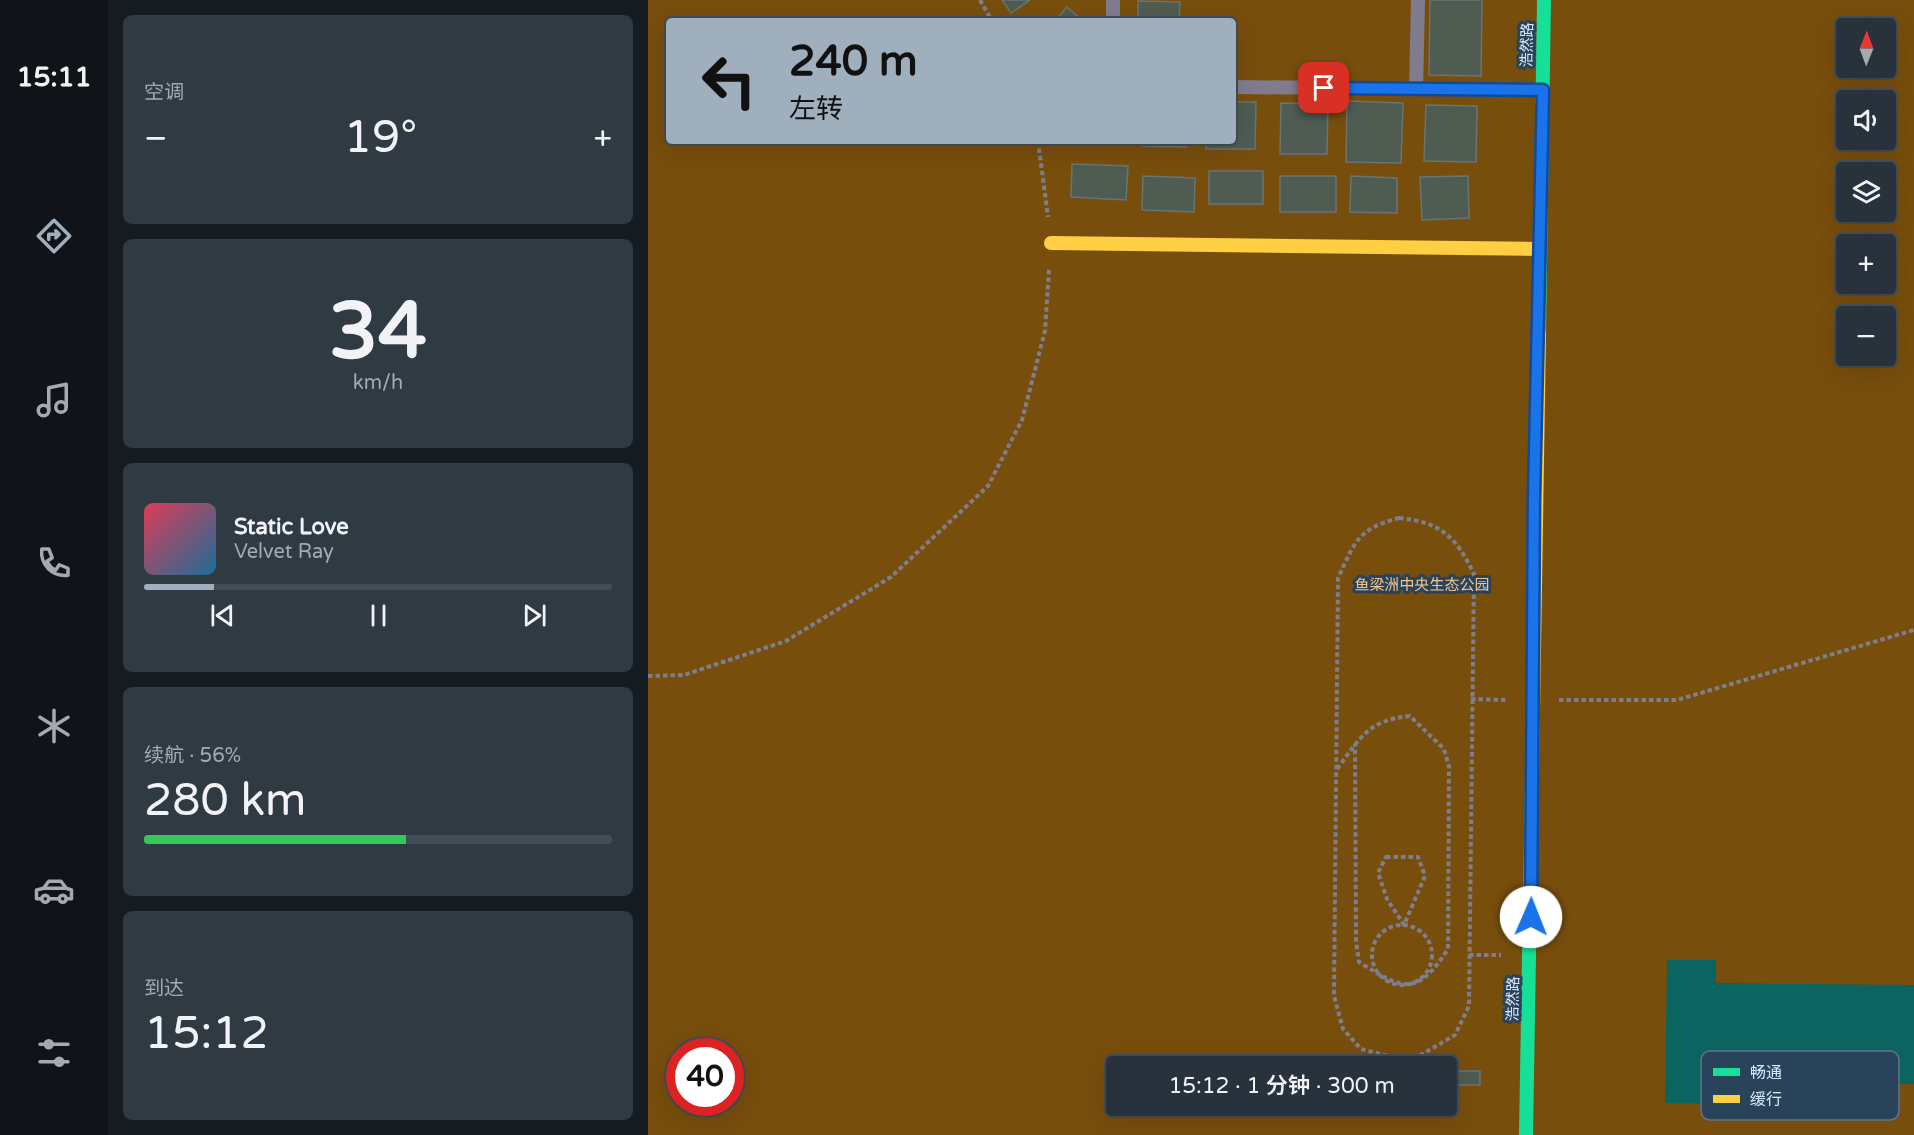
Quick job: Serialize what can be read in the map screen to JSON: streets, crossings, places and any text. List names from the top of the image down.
{
  "streets": {
    "street": ["浩然路"]
  },
  "parks": ["鱼梁洲中央生态公园"],
  "legend": ["畅通", "缓行"],
  "north": "top",
  "page": {
    "tabs": "15:11",
    "tile": [
      "空调",
      ["34", "km/h"],
      ["续航 · 56%", "280 km"],
      ["到达", "15:12"]
    ],
    "map_buttons": ["+", "−"],
    "turn": ["240 m", "左转"],
    "heat": ["−", "19°", "+"],
    "song": ["Static Love", "Velvet Ray"],
    "limit": "40",
    "trip": "15:12 · 1 分钟 · 300 m"
  }
}
